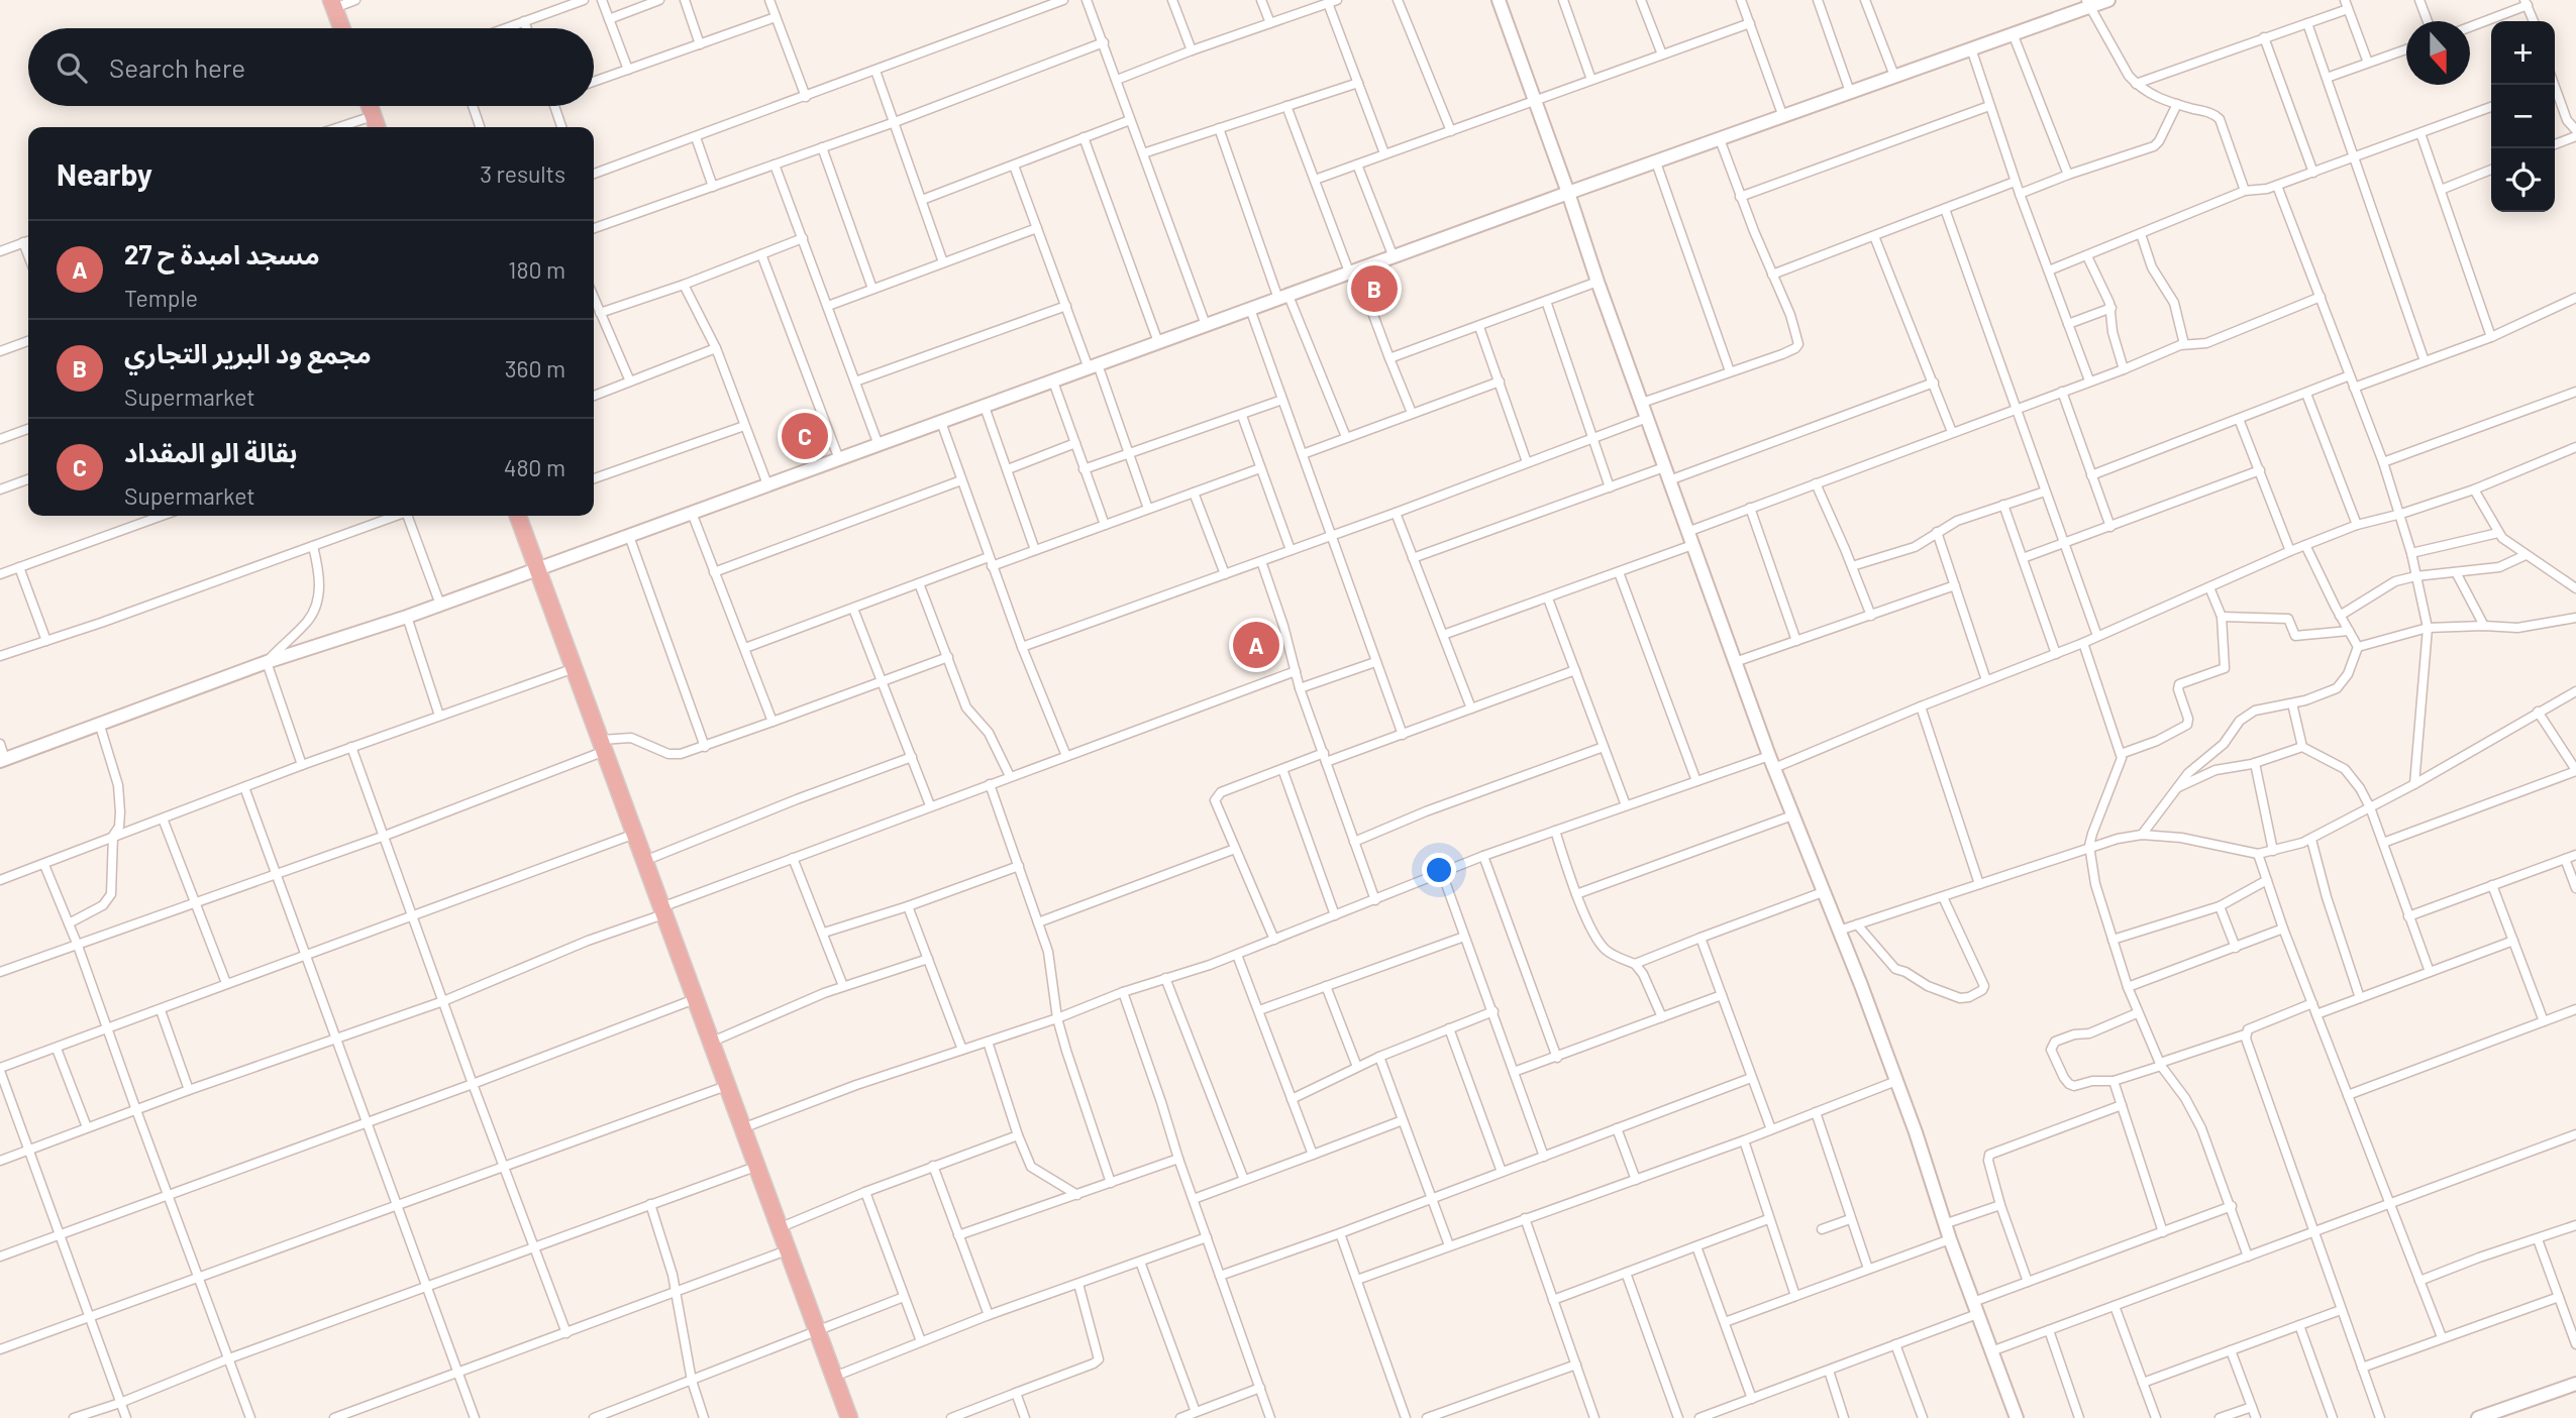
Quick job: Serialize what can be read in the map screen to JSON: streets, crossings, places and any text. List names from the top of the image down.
{
  "north": "bottom",
  "page": {
    "map_buttons": ["+", "−"],
    "search": "Search here",
    "heading": ["Nearby", "3 results"],
    "list": [
      {
        "mark": "A",
        "name": "مسجد امبدة ح 27",
        "note": "Temple",
        "value": "180 m"
      },
      {
        "mark": "B",
        "name": "مجمع ود البرير التجاري",
        "note": "Supermarket",
        "value": "360 m"
      },
      {
        "mark": "C",
        "name": "بقالة الو المقداد",
        "note": "Supermarket",
        "value": "480 m"
      }
    ],
    "pins": ["B", "C", "A"]
  }
}
